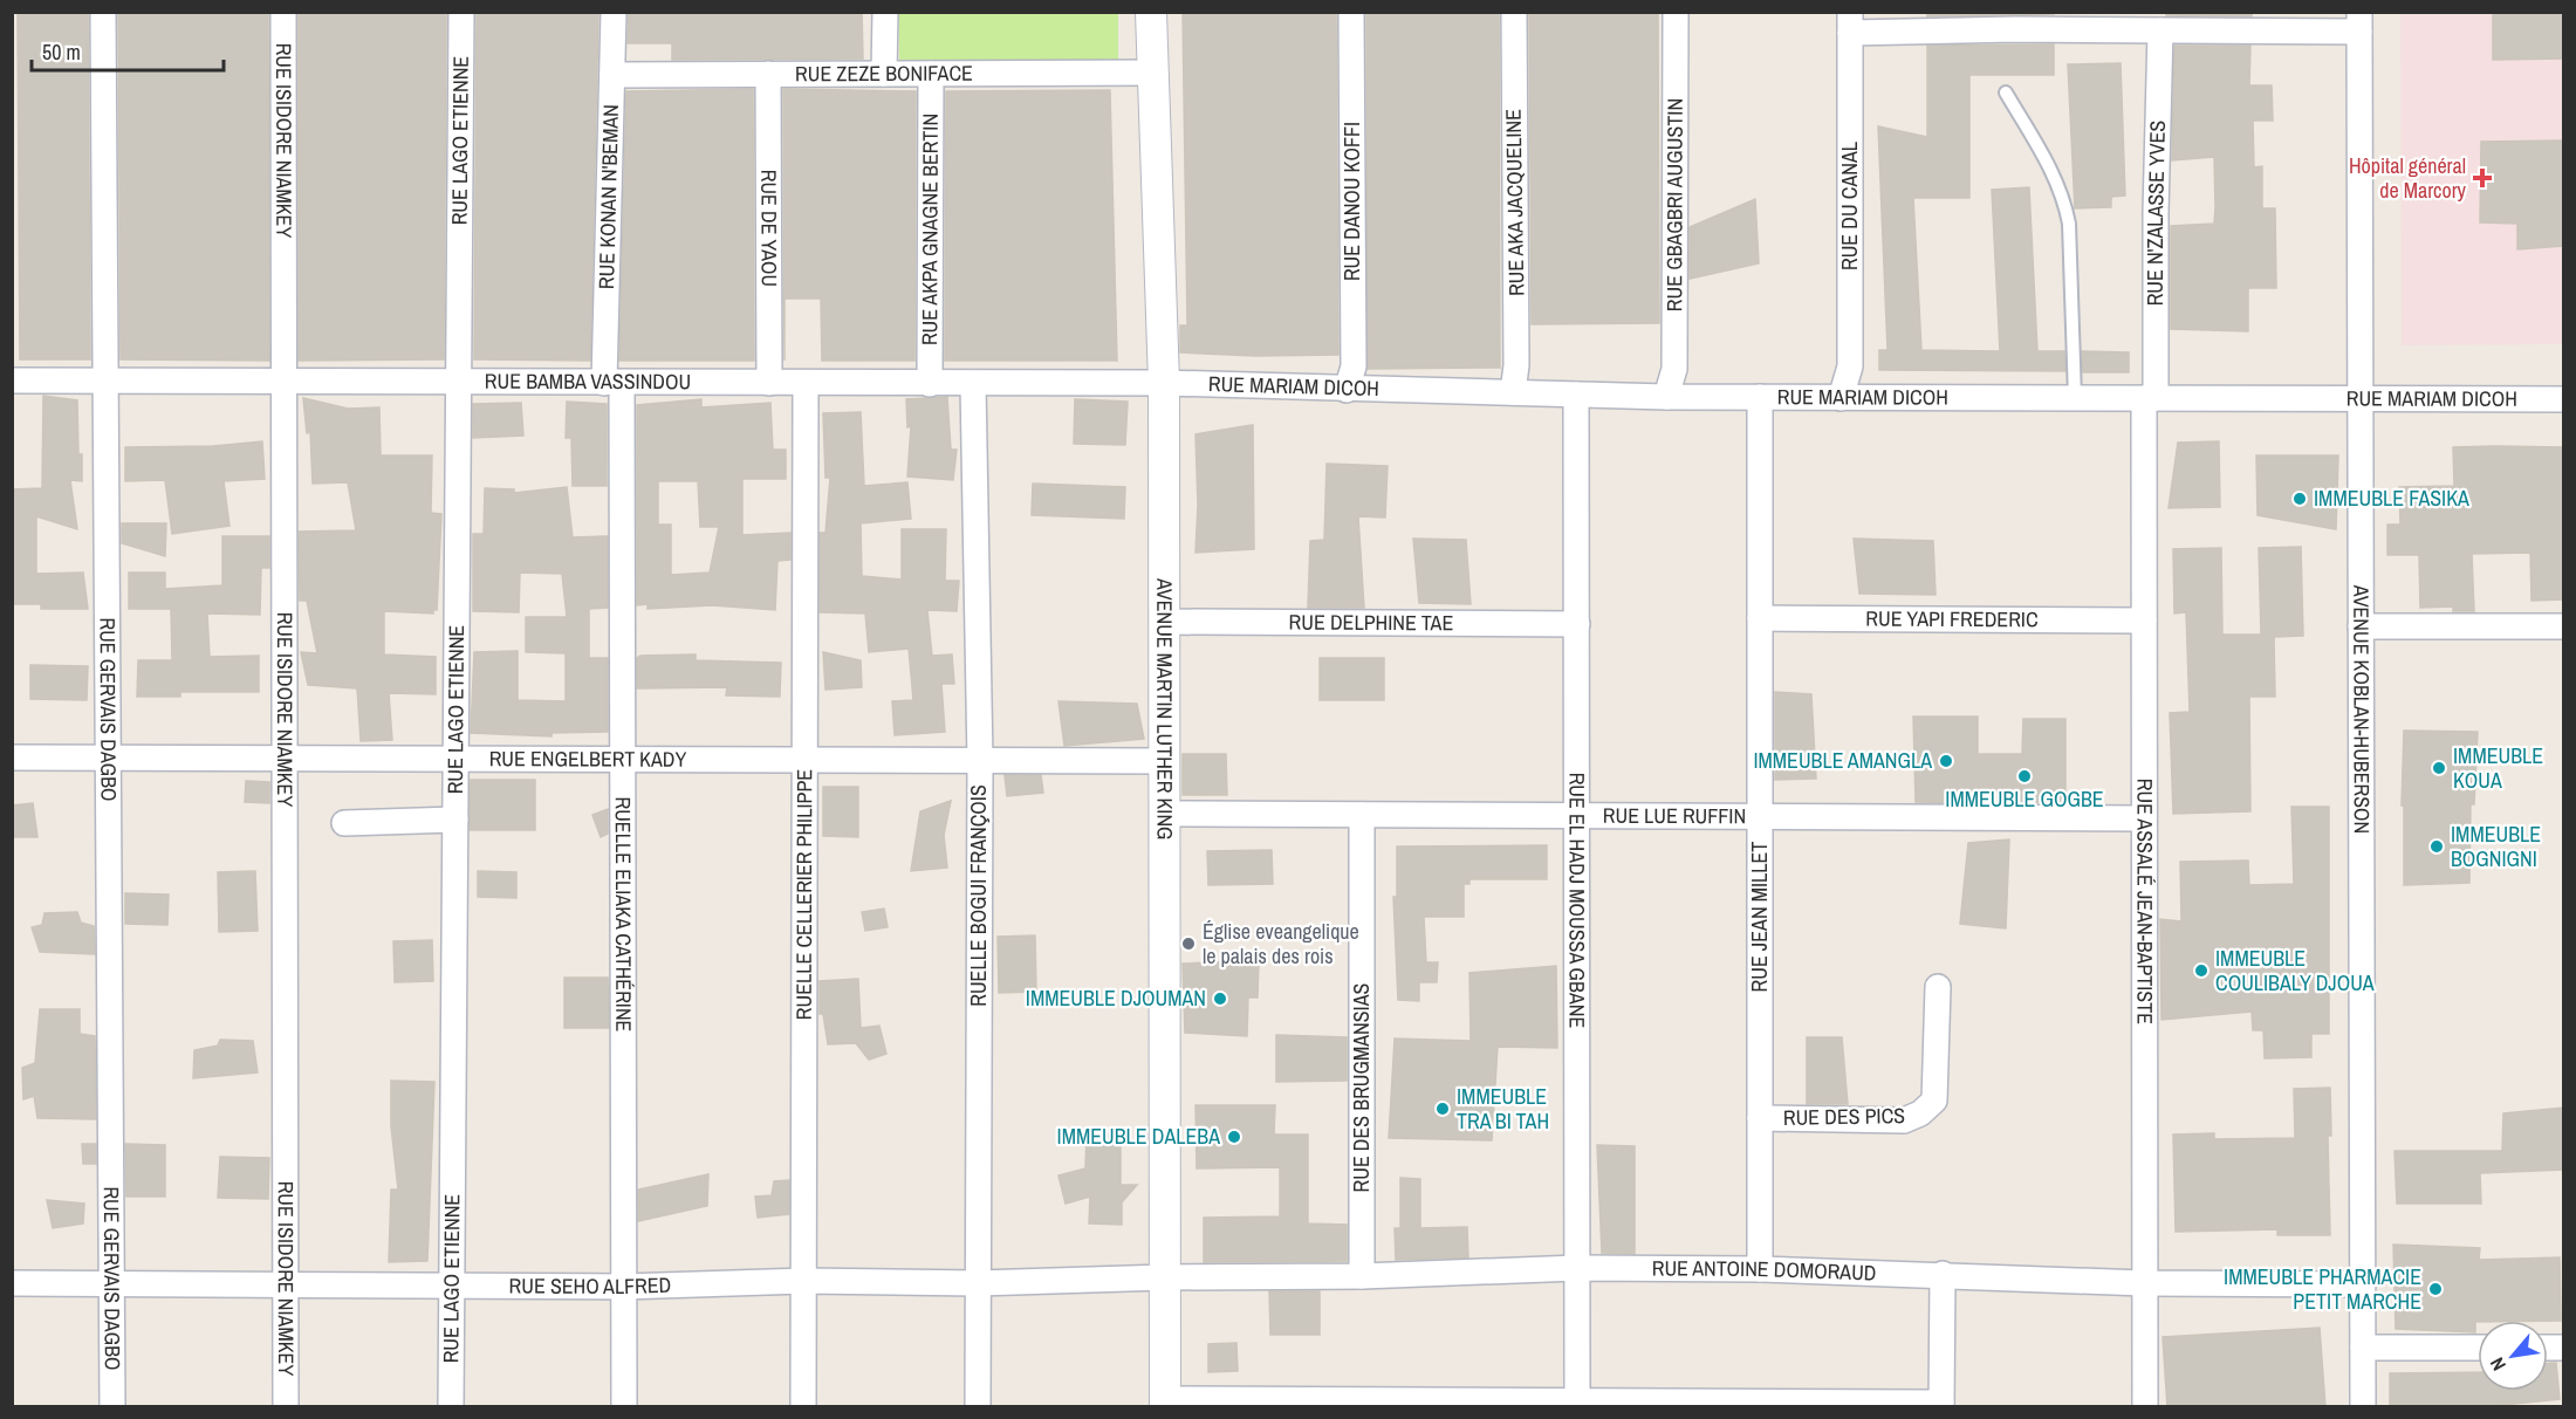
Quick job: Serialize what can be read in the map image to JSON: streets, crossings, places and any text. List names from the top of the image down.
{
  "streets": {
    "street": [
      "RUE ZEZE BONIFACE",
      "RUE ISIDORE NIAMKEY",
      "RUE LAGO ETIENNE",
      "RUE KONAN N'BEMAN",
      "RUE DANOU KOFFI",
      "RUE AKA JACQUELINE",
      "RUE GBAGBRI AUGUSTIN",
      "RUE DU CANAL",
      "RUE N'ZALASSE YVES",
      "RUE DE YAOU",
      "RUE AKPA GNAGNE BERTIN",
      "RUE BAMBA VASSINDOU",
      "RUE MARIAM DICOH",
      "RUE YAPI FREDERIC",
      "RUE DELPHINE TAE",
      "RUE GERVAIS DAGBO",
      "AVENUE MARTIN LUTHER KING",
      "AVENUE KOBLAN-HUBERSON",
      "RUE ENGELBERT KADY",
      "RUE LUE RUFFIN",
      "RUELLE CELLERIER PHILIPPE",
      "RUELLE BOGUI FRANÇOIS",
      "RUE EL HADJ MOUSSA GBANE",
      "RUE ASSALÉ JEAN-BAPTISTE",
      "RUELLE ELIAKA CATHÉRINE",
      "RUE JEAN MILLET",
      "RUE DES BRUGMANSIAS",
      "RUE DES PICS",
      "RUE ANTOINE DOMORAUD",
      "RUE SEHO ALFRED"
    ]
  },
  "crossings": [
    ["RUE ZEZE BONIFACE", "RUE KONAN N'BEMAN"],
    ["RUE ZEZE BONIFACE", "RUE DE YAOU"],
    ["RUE ZEZE BONIFACE", "RUE AKPA GNAGNE BERTIN"],
    ["RUE ZEZE BONIFACE", "AVENUE MARTIN LUTHER KING"],
    ["RUE ISIDORE NIAMKEY", "RUE BAMBA VASSINDOU"],
    ["RUE ISIDORE NIAMKEY", "RUE ENGELBERT KADY"],
    ["RUE ISIDORE NIAMKEY", "RUE SEHO ALFRED"],
    ["RUE LAGO ETIENNE", "RUE BAMBA VASSINDOU"],
    ["RUE LAGO ETIENNE", "RUE ENGELBERT KADY"],
    ["RUE LAGO ETIENNE", "RUE SEHO ALFRED"],
    ["RUE KONAN N'BEMAN", "RUE BAMBA VASSINDOU"],
    ["RUE KONAN N'BEMAN", "RUELLE ELIAKA CATHÉRINE"],
    ["RUE DANOU KOFFI", "RUE MARIAM DICOH"],
    ["RUE AKA JACQUELINE", "RUE MARIAM DICOH"],
    ["RUE GBAGBRI AUGUSTIN", "RUE MARIAM DICOH"],
    ["RUE DU CANAL", "RUE MARIAM DICOH"],
    ["RUE N'ZALASSE YVES", "RUE MARIAM DICOH"],
    ["RUE N'ZALASSE YVES", "RUE ASSALÉ JEAN-BAPTISTE"],
    ["RUE DE YAOU", "RUE BAMBA VASSINDOU"],
    ["RUE AKPA GNAGNE BERTIN", "RUE BAMBA VASSINDOU"],
    ["RUE BAMBA VASSINDOU", "RUE MARIAM DICOH"],
    ["RUE BAMBA VASSINDOU", "RUE GERVAIS DAGBO"],
    ["RUE BAMBA VASSINDOU", "AVENUE MARTIN LUTHER KING"],
    ["RUE BAMBA VASSINDOU", "RUELLE CELLERIER PHILIPPE"],
    ["RUE BAMBA VASSINDOU", "RUELLE BOGUI FRANÇOIS"],
    ["RUE BAMBA VASSINDOU", "RUELLE ELIAKA CATHÉRINE"],
    ["RUE MARIAM DICOH", "AVENUE MARTIN LUTHER KING"],
    ["RUE MARIAM DICOH", "AVENUE KOBLAN-HUBERSON"],
    ["RUE MARIAM DICOH", "RUE EL HADJ MOUSSA GBANE"],
    ["RUE MARIAM DICOH", "RUE ASSALÉ JEAN-BAPTISTE"],
    ["RUE MARIAM DICOH", "RUE JEAN MILLET"],
    ["RUE YAPI FREDERIC", "RUE ASSALÉ JEAN-BAPTISTE"],
    ["RUE YAPI FREDERIC", "RUE JEAN MILLET"],
    ["RUE DELPHINE TAE", "AVENUE MARTIN LUTHER KING"],
    ["RUE DELPHINE TAE", "RUE EL HADJ MOUSSA GBANE"],
    ["RUE GERVAIS DAGBO", "RUE ENGELBERT KADY"],
    ["RUE GERVAIS DAGBO", "RUE SEHO ALFRED"],
    ["AVENUE MARTIN LUTHER KING", "RUE ENGELBERT KADY"],
    ["AVENUE MARTIN LUTHER KING", "RUE LUE RUFFIN"],
    ["AVENUE MARTIN LUTHER KING", "RUE ANTOINE DOMORAUD"],
    ["AVENUE MARTIN LUTHER KING", "RUE SEHO ALFRED"],
    ["AVENUE KOBLAN-HUBERSON", "RUE ANTOINE DOMORAUD"],
    ["RUE ENGELBERT KADY", "RUELLE CELLERIER PHILIPPE"],
    ["RUE ENGELBERT KADY", "RUELLE BOGUI FRANÇOIS"],
    ["RUE ENGELBERT KADY", "RUELLE ELIAKA CATHÉRINE"],
    ["RUE LUE RUFFIN", "RUE EL HADJ MOUSSA GBANE"],
    ["RUE LUE RUFFIN", "RUE ASSALÉ JEAN-BAPTISTE"],
    ["RUE LUE RUFFIN", "RUE JEAN MILLET"],
    ["RUE LUE RUFFIN", "RUE DES BRUGMANSIAS"],
    ["RUELLE CELLERIER PHILIPPE", "RUE SEHO ALFRED"],
    ["RUELLE BOGUI FRANÇOIS", "RUE SEHO ALFRED"],
    ["RUE EL HADJ MOUSSA GBANE", "RUE ANTOINE DOMORAUD"],
    ["RUE ASSALÉ JEAN-BAPTISTE", "RUE ANTOINE DOMORAUD"],
    ["RUELLE ELIAKA CATHÉRINE", "RUE SEHO ALFRED"],
    ["RUE JEAN MILLET", "RUE DES PICS"],
    ["RUE JEAN MILLET", "RUE ANTOINE DOMORAUD"],
    ["RUE DES BRUGMANSIAS", "RUE ANTOINE DOMORAUD"],
    ["RUE ANTOINE DOMORAUD", "RUE SEHO ALFRED"]
  ],
  "places": {
    "health": ["Hôpital général de Marcory"],
    "other": [
      "IMMEUBLE FASIKA",
      "IMMEUBLE AMANGLA",
      "IMMEUBLE KOUA",
      "IMMEUBLE GOGBE",
      "IMMEUBLE BOGNIGNI",
      "Église eveangelique le palais des rois",
      "IMMEUBLE COULIBALY DJOUA",
      "IMMEUBLE DJOUMAN",
      "IMMEUBLE TRA BI TAH",
      "IMMEUBLE DALEBA",
      "IMMEUBLE PHARMACIE PETIT MARCHE"
    ]
  },
  "scale_bar": "50 m",
  "north": "bottom left"
}
